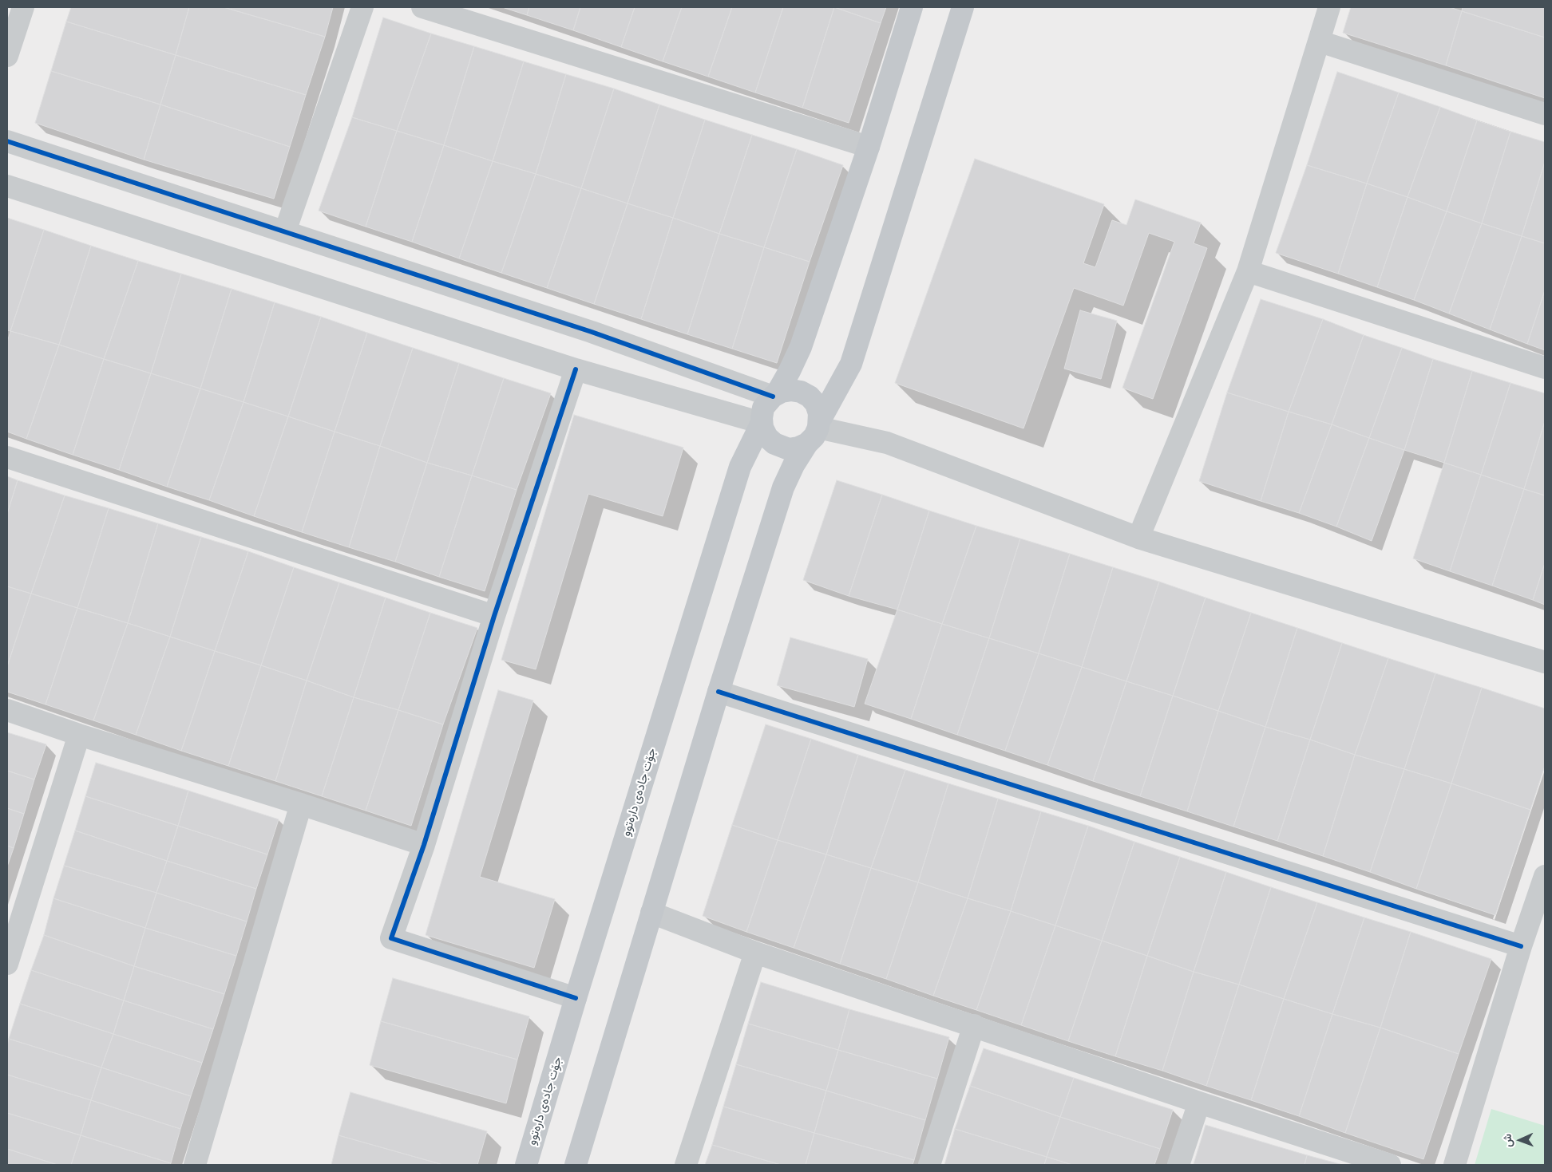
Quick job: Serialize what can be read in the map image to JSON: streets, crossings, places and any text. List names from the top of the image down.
{
  "streets": {
    "main road": ["جۆت جادەی دارەتوو"]
  },
  "north": "left"
}
